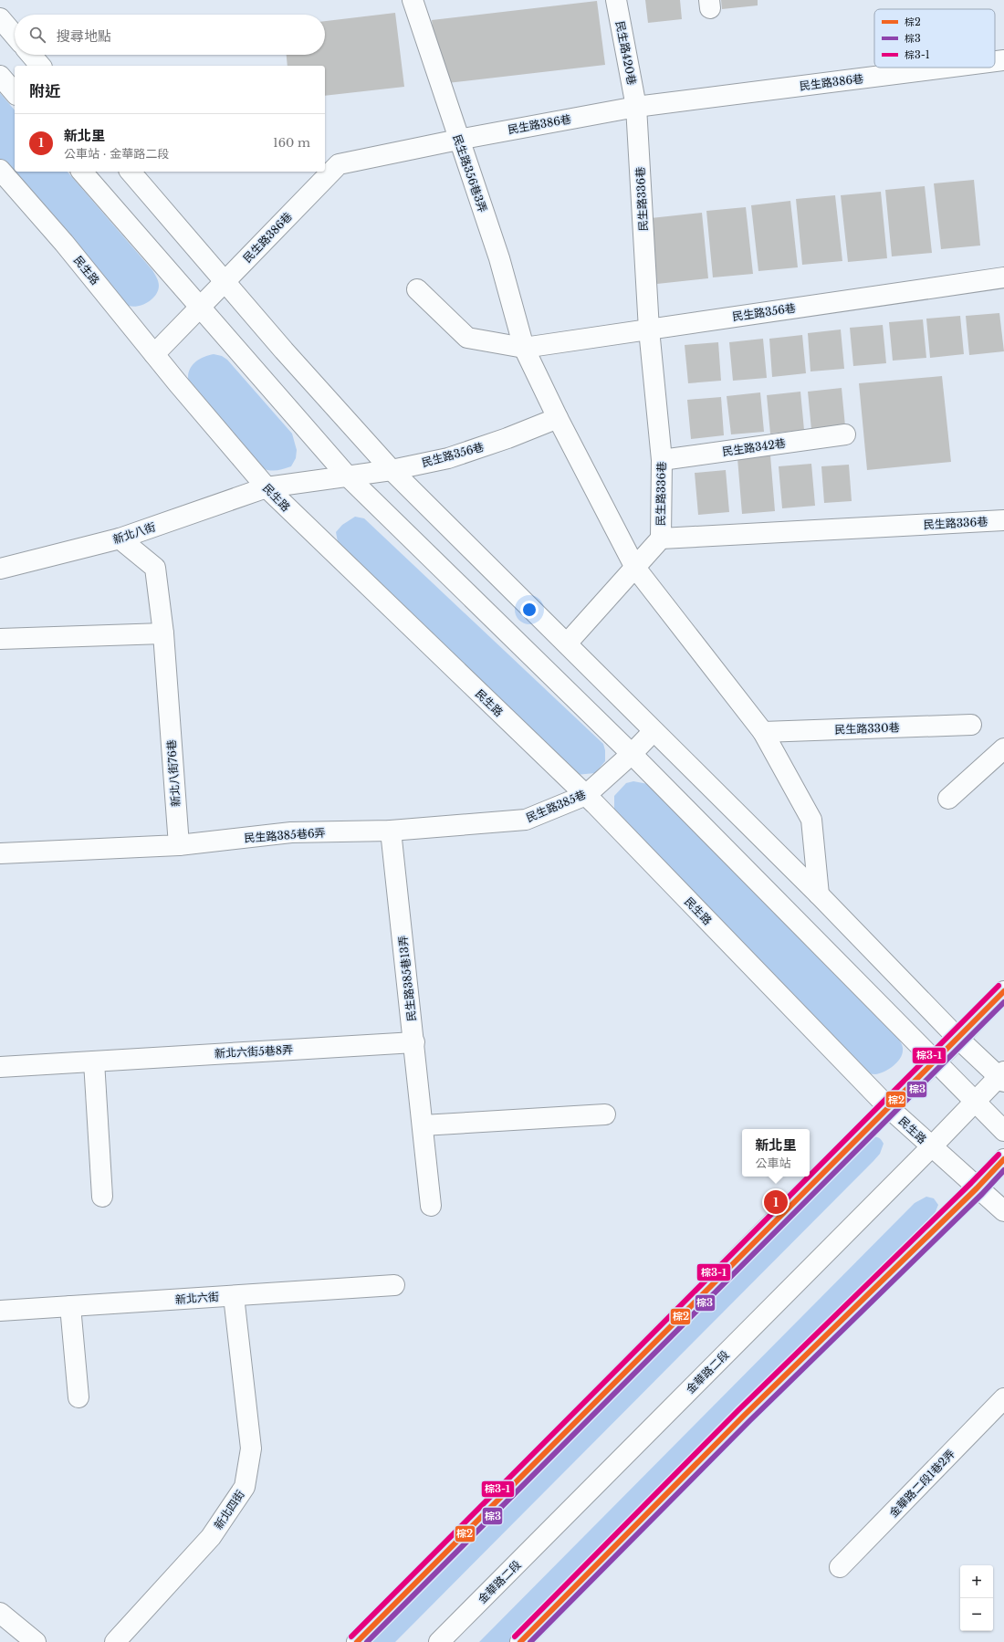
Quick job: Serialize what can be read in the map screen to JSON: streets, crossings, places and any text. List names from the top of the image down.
{
  "streets": {
    "street": [
      "民生路420巷",
      "民生路386巷",
      "民生路356巷3弄",
      "民生路336巷",
      "民生路",
      "民生路356巷",
      "民生路342巷",
      "新北八街",
      "民生路330巷",
      "新北八街76巷",
      "民生路385巷",
      "民生路385巷6弄",
      "民生路385巷13弄",
      "新北六街5巷8弄",
      "新北六街",
      "金華路二段",
      "金華路二段1巷2弄",
      "新北四街"
    ]
  },
  "crossings": [
    ["民生路420巷", "民生路386巷"],
    ["民生路420巷", "民生路336巷"],
    ["民生路386巷", "民生路356巷3弄"],
    ["民生路386巷", "民生路336巷"],
    ["民生路386巷", "民生路"],
    ["民生路356巷3弄", "民生路356巷"],
    ["民生路336巷", "民生路356巷"],
    ["民生路336巷", "民生路342巷"],
    ["民生路", "民生路356巷"],
    ["民生路", "新北八街"],
    ["民生路", "民生路385巷"],
    ["民生路", "金華路二段"],
    ["民生路356巷", "新北八街"],
    ["新北八街", "新北八街76巷"],
    ["新北八街76巷", "民生路385巷6弄"],
    ["民生路385巷", "民生路385巷6弄"],
    ["民生路385巷", "民生路385巷13弄"],
    ["民生路385巷6弄", "民生路385巷13弄"],
    ["民生路385巷13弄", "新北六街5巷8弄"],
    ["新北六街", "新北四街"]
  ],
  "lines": ["transit line 棕3-1", "transit line 棕2", "transit line 棕3"],
  "legend": ["棕2", "棕3", "棕3-1"],
  "page": {
    "search": "搜尋地點",
    "heading": "附近",
    "list": [
      {
        "mark": "1",
        "name": "新北里",
        "note": "公車站 · 金華路二段",
        "value": "160 m"
      }
    ],
    "popup": ["新北里", "公車站"],
    "pins": "1",
    "map_buttons": ["+", "−"]
  }
}
